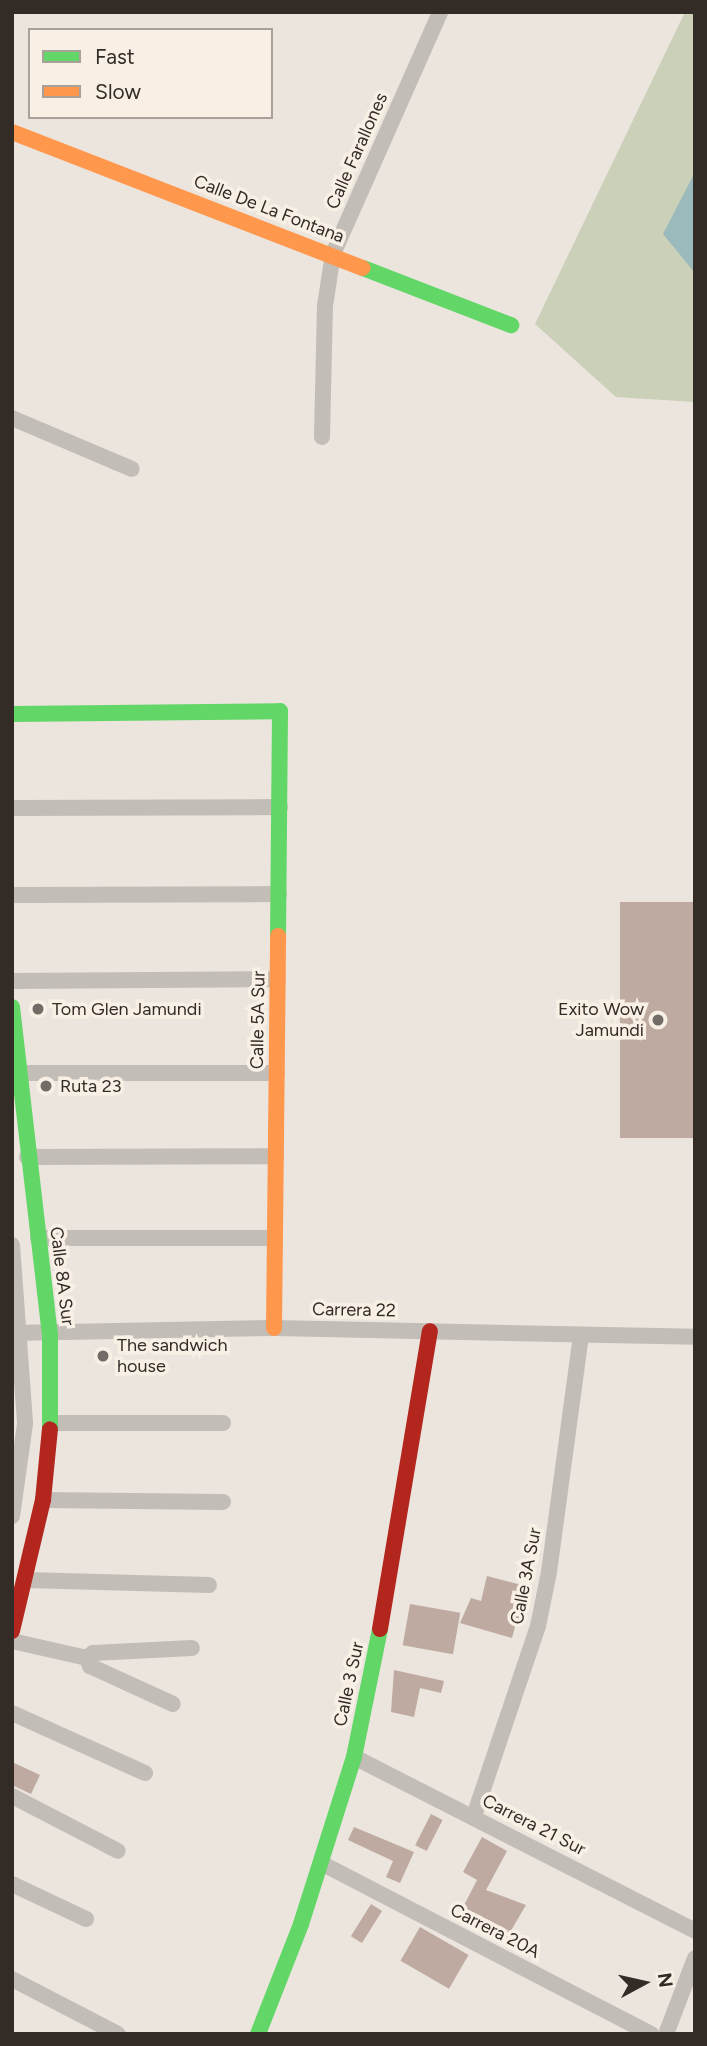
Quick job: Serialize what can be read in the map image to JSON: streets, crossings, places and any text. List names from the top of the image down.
{
  "streets": {
    "street": [
      "Calle Farallones",
      "Calle De La Fontana",
      "Calle 5A Sur",
      "Calle 8A Sur",
      "Carrera 22",
      "Calle 3A Sur",
      "Calle 3 Sur",
      "Carrera 21 Sur",
      "Carrera 20A"
    ]
  },
  "crossings": [
    ["Calle Farallones", "Calle De La Fontana"],
    ["Calle 5A Sur", "Carrera 22"],
    ["Calle 8A Sur", "Carrera 22"],
    ["Carrera 22", "Calle 3A Sur"],
    ["Carrera 22", "Calle 3 Sur"],
    ["Calle 3A Sur", "Carrera 21 Sur"],
    ["Calle 3 Sur", "Carrera 21 Sur"],
    ["Calle 3 Sur", "Carrera 20A"]
  ],
  "places": [
    "Tom Glen Jamundi",
    "Exito Wow Jamundi",
    "Ruta 23",
    "The sandwich house"
  ],
  "legend": ["Fast", "Slow"],
  "north": "right"
}
